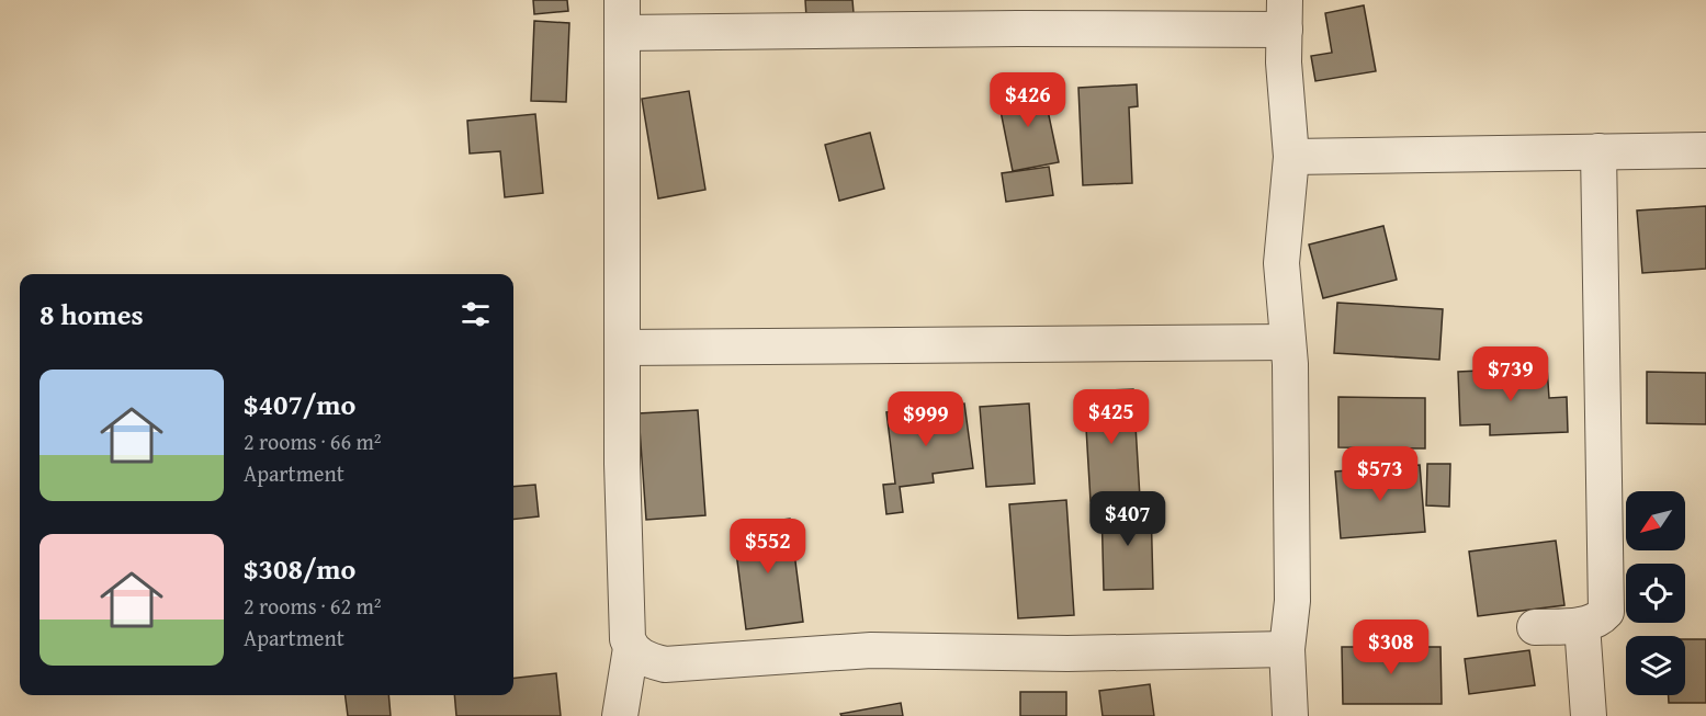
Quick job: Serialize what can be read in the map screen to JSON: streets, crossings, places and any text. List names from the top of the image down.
{
  "north": "bottom left",
  "page": {
    "price": [
      "$426",
      "$739",
      "$425",
      "$999",
      "$573",
      "$407",
      "$552",
      "$308"
    ],
    "heading": "8 homes",
    "list": [
      {
        "name": "$407/mo",
        "note": "2 rooms · 66 m² · Apartment"
      },
      {
        "name": "$308/mo",
        "note": "2 rooms · 62 m² · Apartment"
      }
    ]
  }
}
